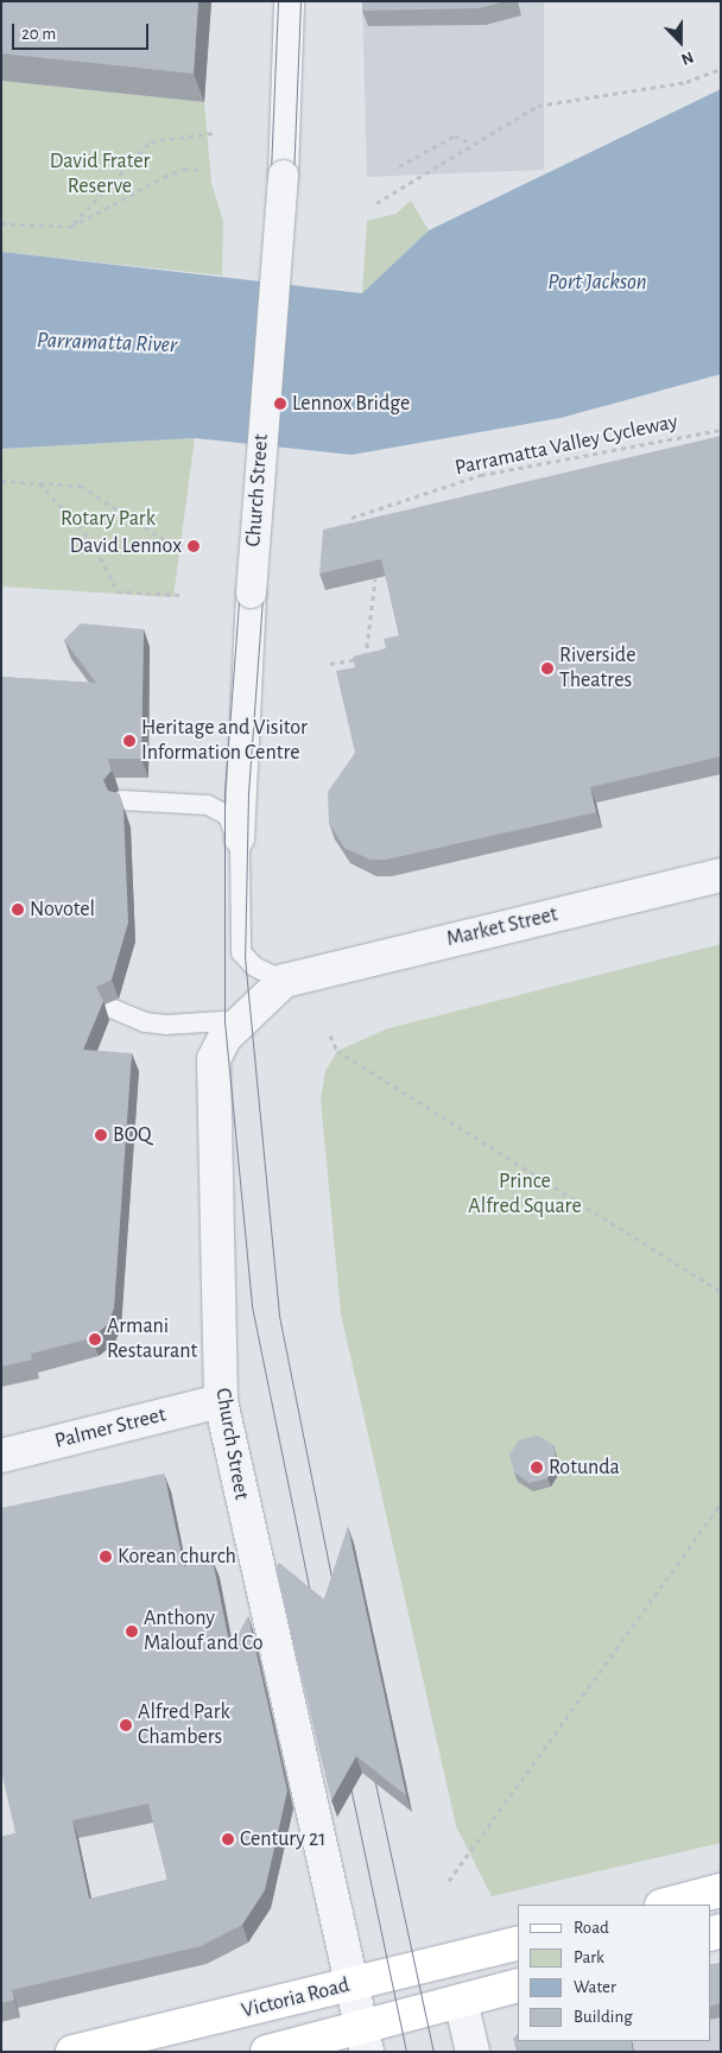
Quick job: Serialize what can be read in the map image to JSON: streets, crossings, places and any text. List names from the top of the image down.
{
  "streets": {
    "main road": ["Victoria Road"],
    "street": ["Church Street", "Market Street", "Palmer Street"],
    "path": ["Parramatta Valley Cycleway"]
  },
  "crossings": [
    ["Church Street", "Market Street"],
    ["Church Street", "Palmer Street"],
    ["Church Street", "Victoria Road"]
  ],
  "water": ["Port Jackson", "Parramatta River"],
  "parks": ["David Frater Reserve", "Rotary Park", "Prince Alfred Square"],
  "places": [
    "Lennox Bridge",
    "David Lennox",
    "Riverside Theatres",
    "Heritage and Visitor Information Centre",
    "Novotel",
    "BOQ",
    "Armani Restaurant",
    "Rotunda",
    "Korean church",
    "Anthony Malouf and Co",
    "Alfred Park Chambers",
    "Century 21"
  ],
  "legend": [
    "Road",
    "Park",
    "Water",
    "Building"
  ],
  "scale_bar": "20 m",
  "north": "bottom"
}
